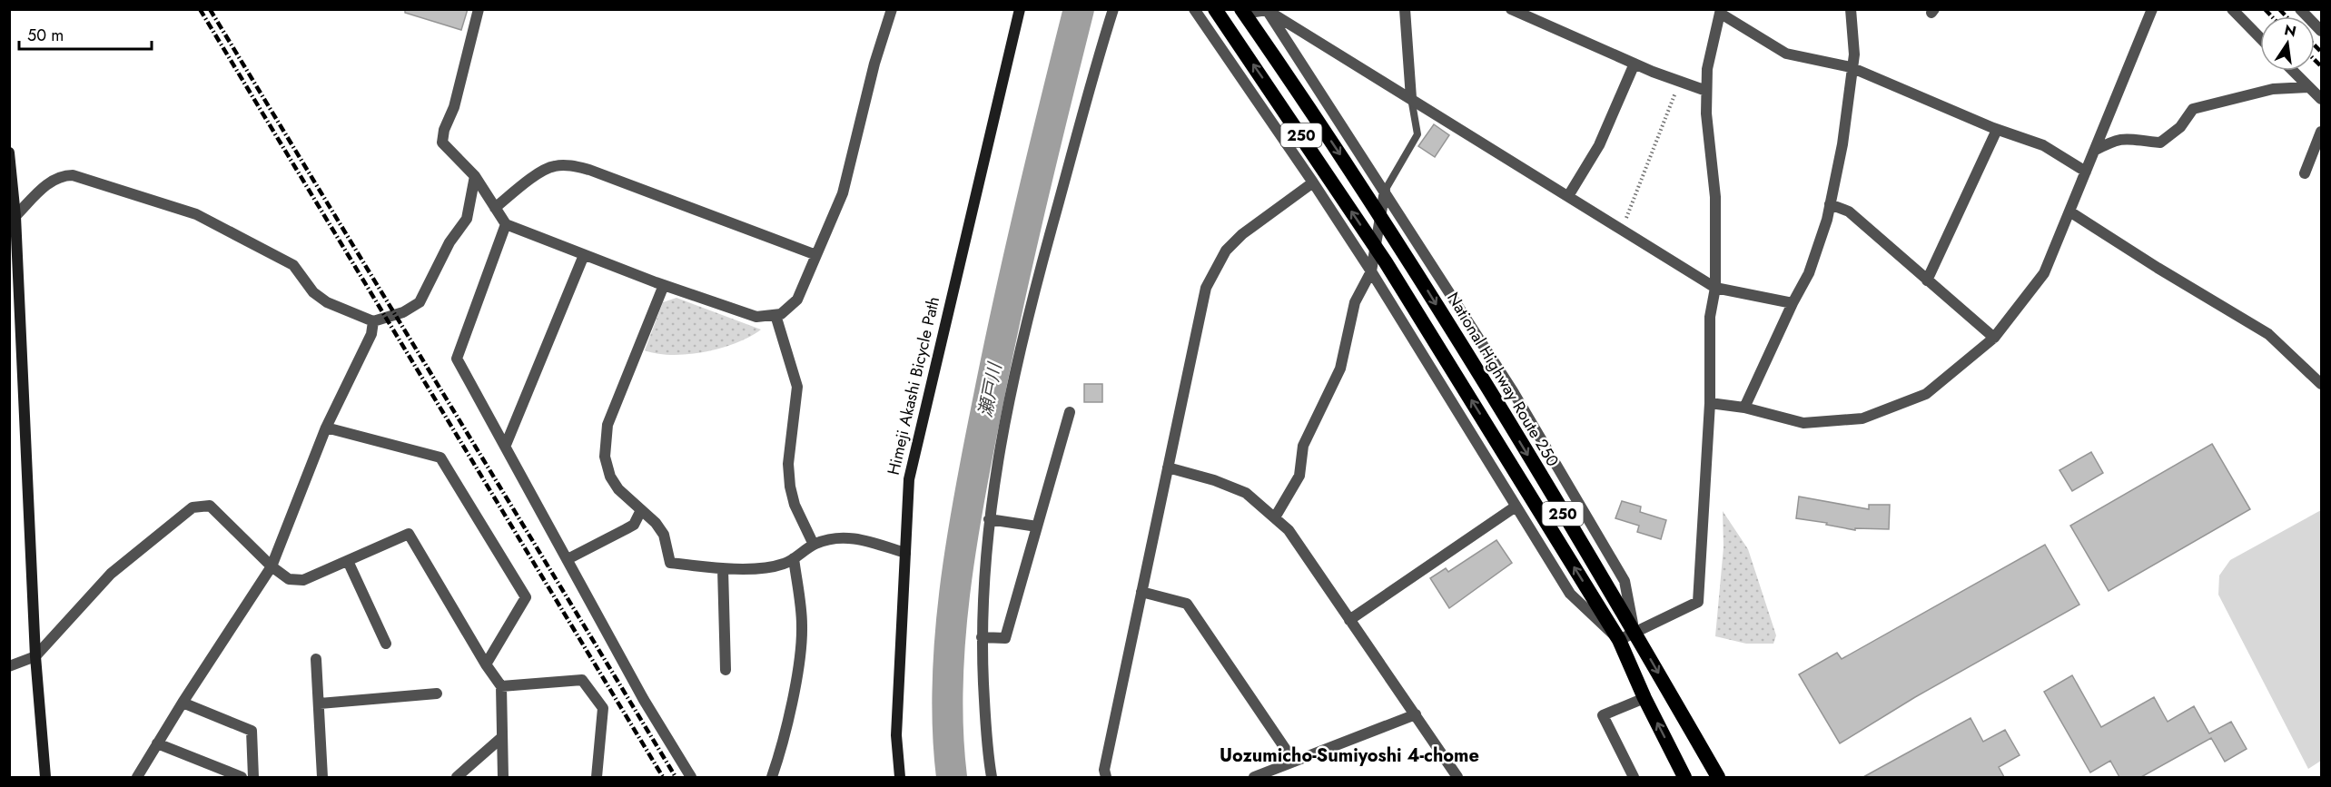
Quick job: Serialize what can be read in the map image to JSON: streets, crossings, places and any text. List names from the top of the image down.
{
  "streets": {
    "highway": ["250", "National Highway Route 250"],
    "main road": ["Himeji Akashi Bicycle Path"]
  },
  "districts": ["Uozumicho-Sumiyoshi 4-chome"],
  "water": ["瀬戸川"],
  "scale_bar": "50 m",
  "north": "top"
}
